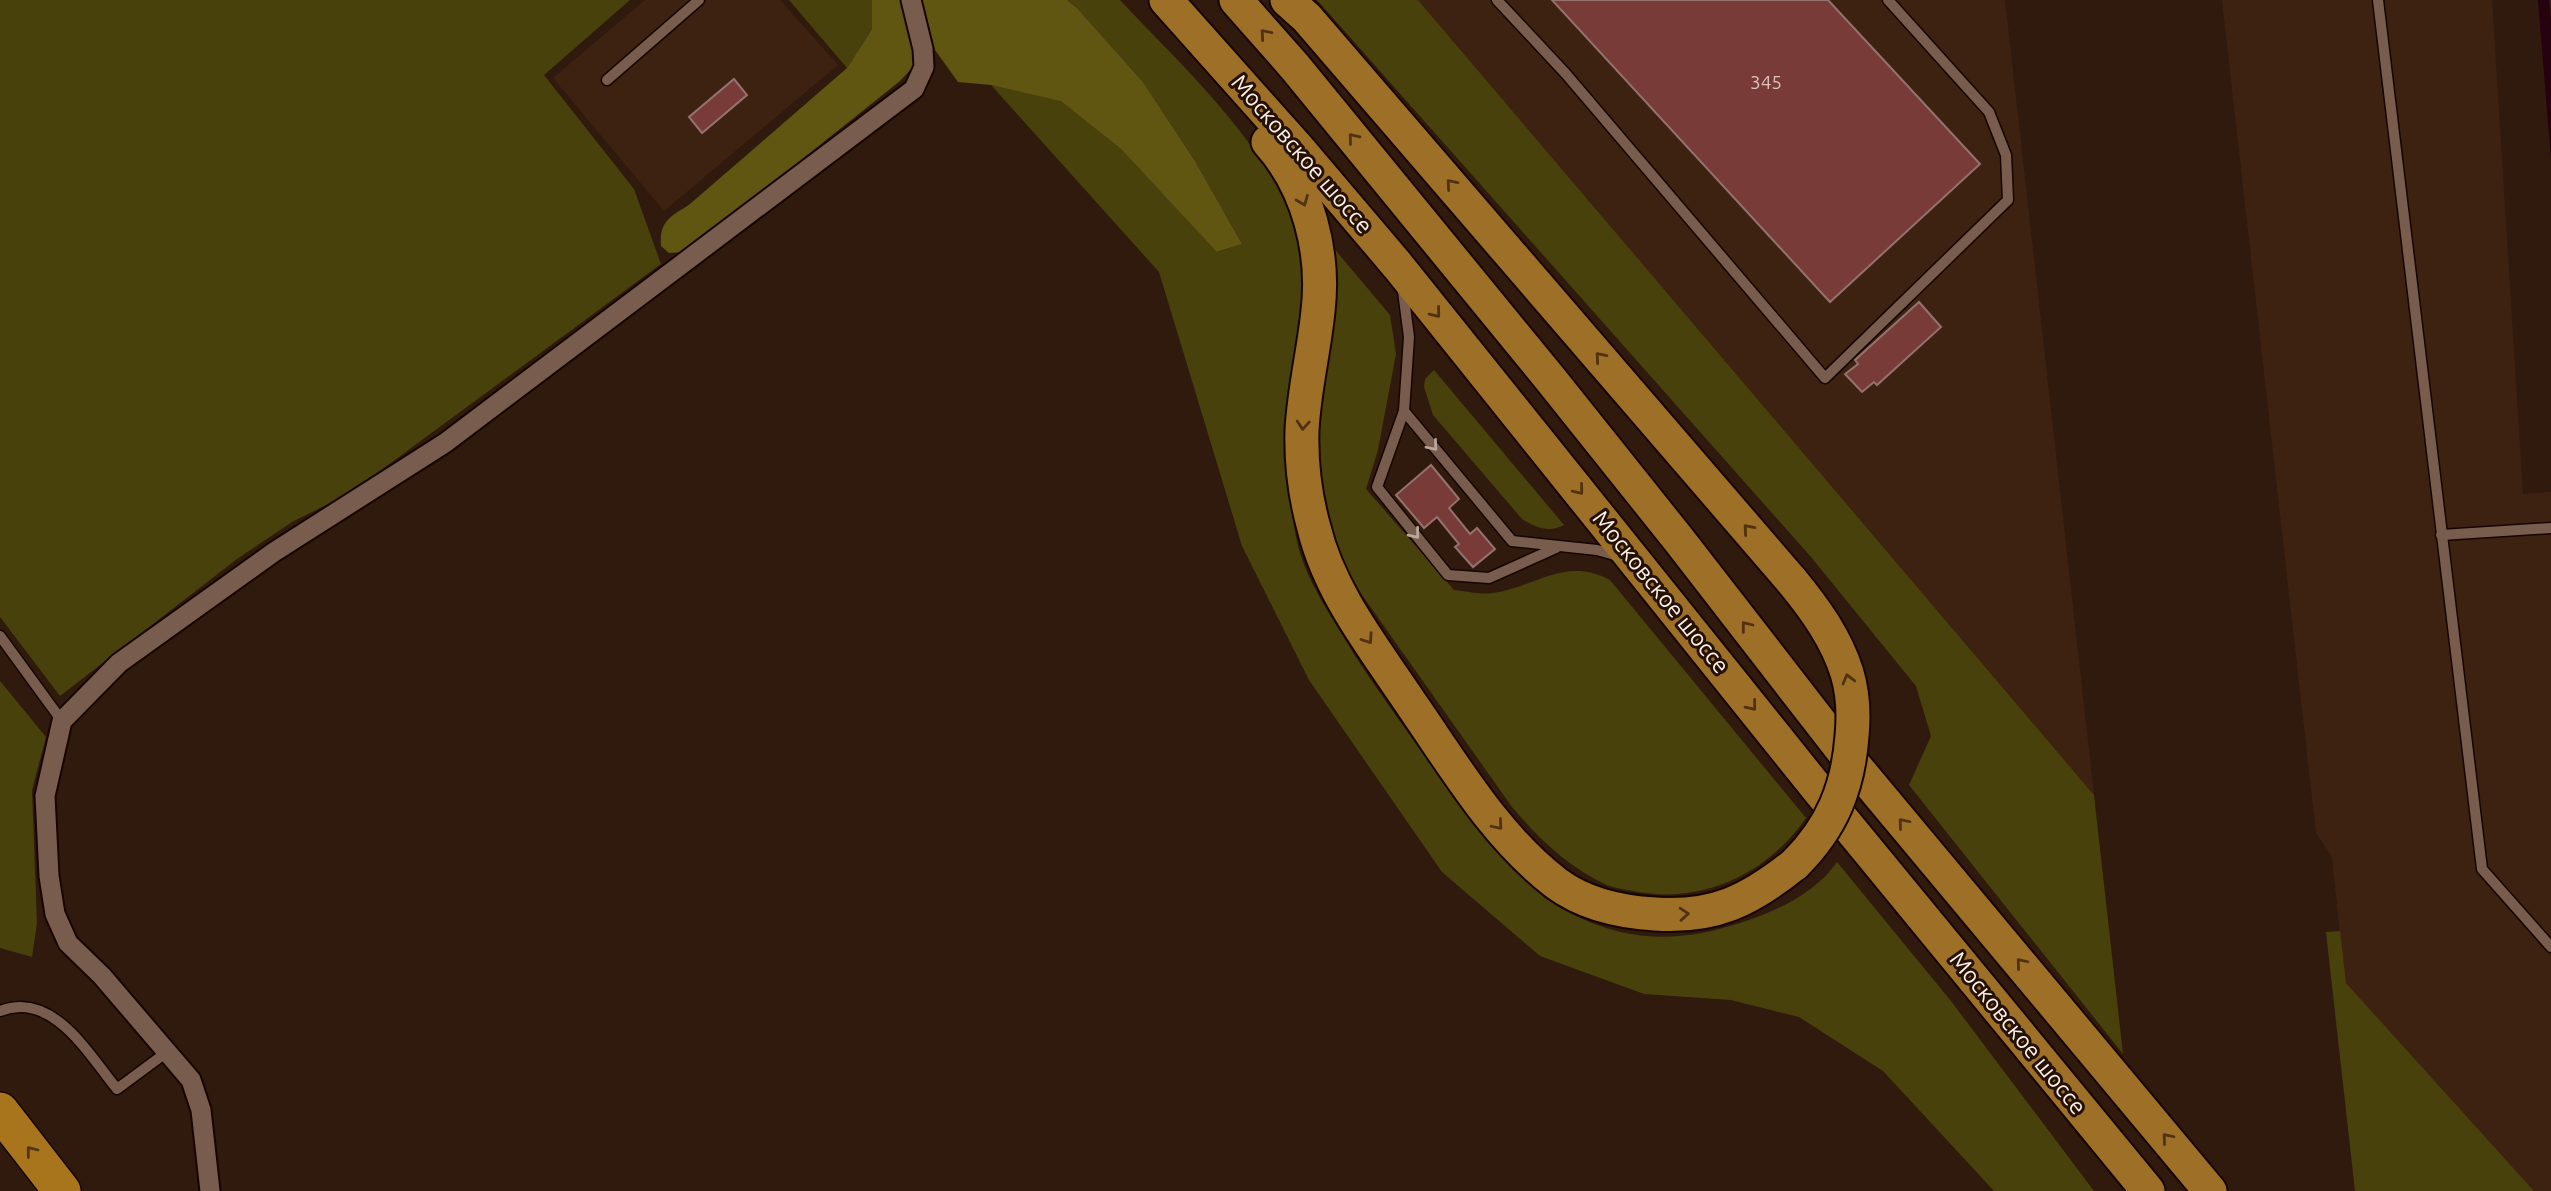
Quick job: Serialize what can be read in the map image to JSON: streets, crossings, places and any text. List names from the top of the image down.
{
  "streets": {
    "highway": ["Московское шоссе"]
  },
  "house_numbers": ["345"]
}
